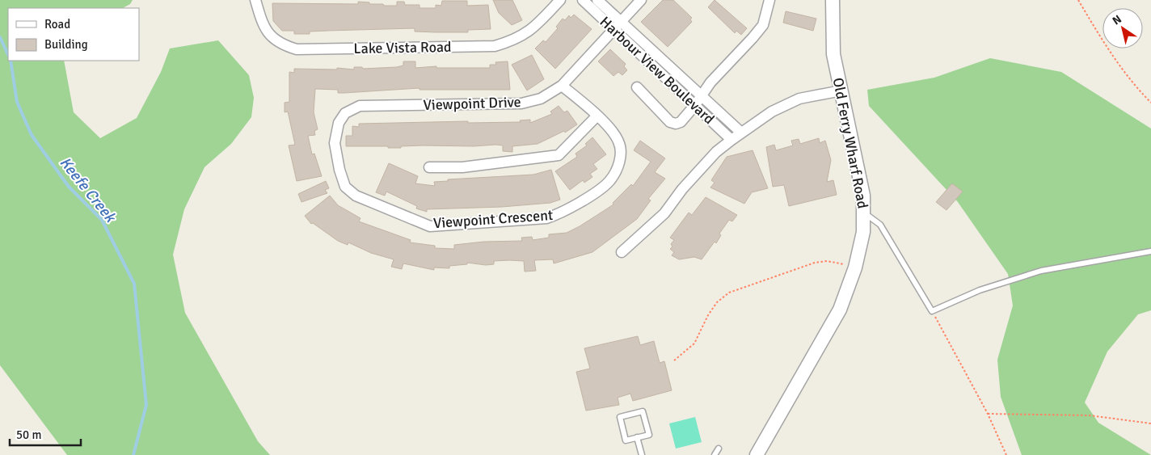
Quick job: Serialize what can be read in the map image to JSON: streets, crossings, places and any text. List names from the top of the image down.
{
  "streets": {
    "street": [
      "Lake Vista Road",
      "Harbour View Boulevard",
      "Viewpoint Drive",
      "Old Ferry Wharf Road",
      "Viewpoint Crescent"
    ]
  },
  "crossings": [
    ["Harbour View Boulevard", "Viewpoint Drive"],
    ["Viewpoint Drive", "Viewpoint Crescent"]
  ],
  "water": ["Keefe Creek"],
  "legend": ["Road", "Building"],
  "scale_bar": "50 m",
  "north": "top left"
}
